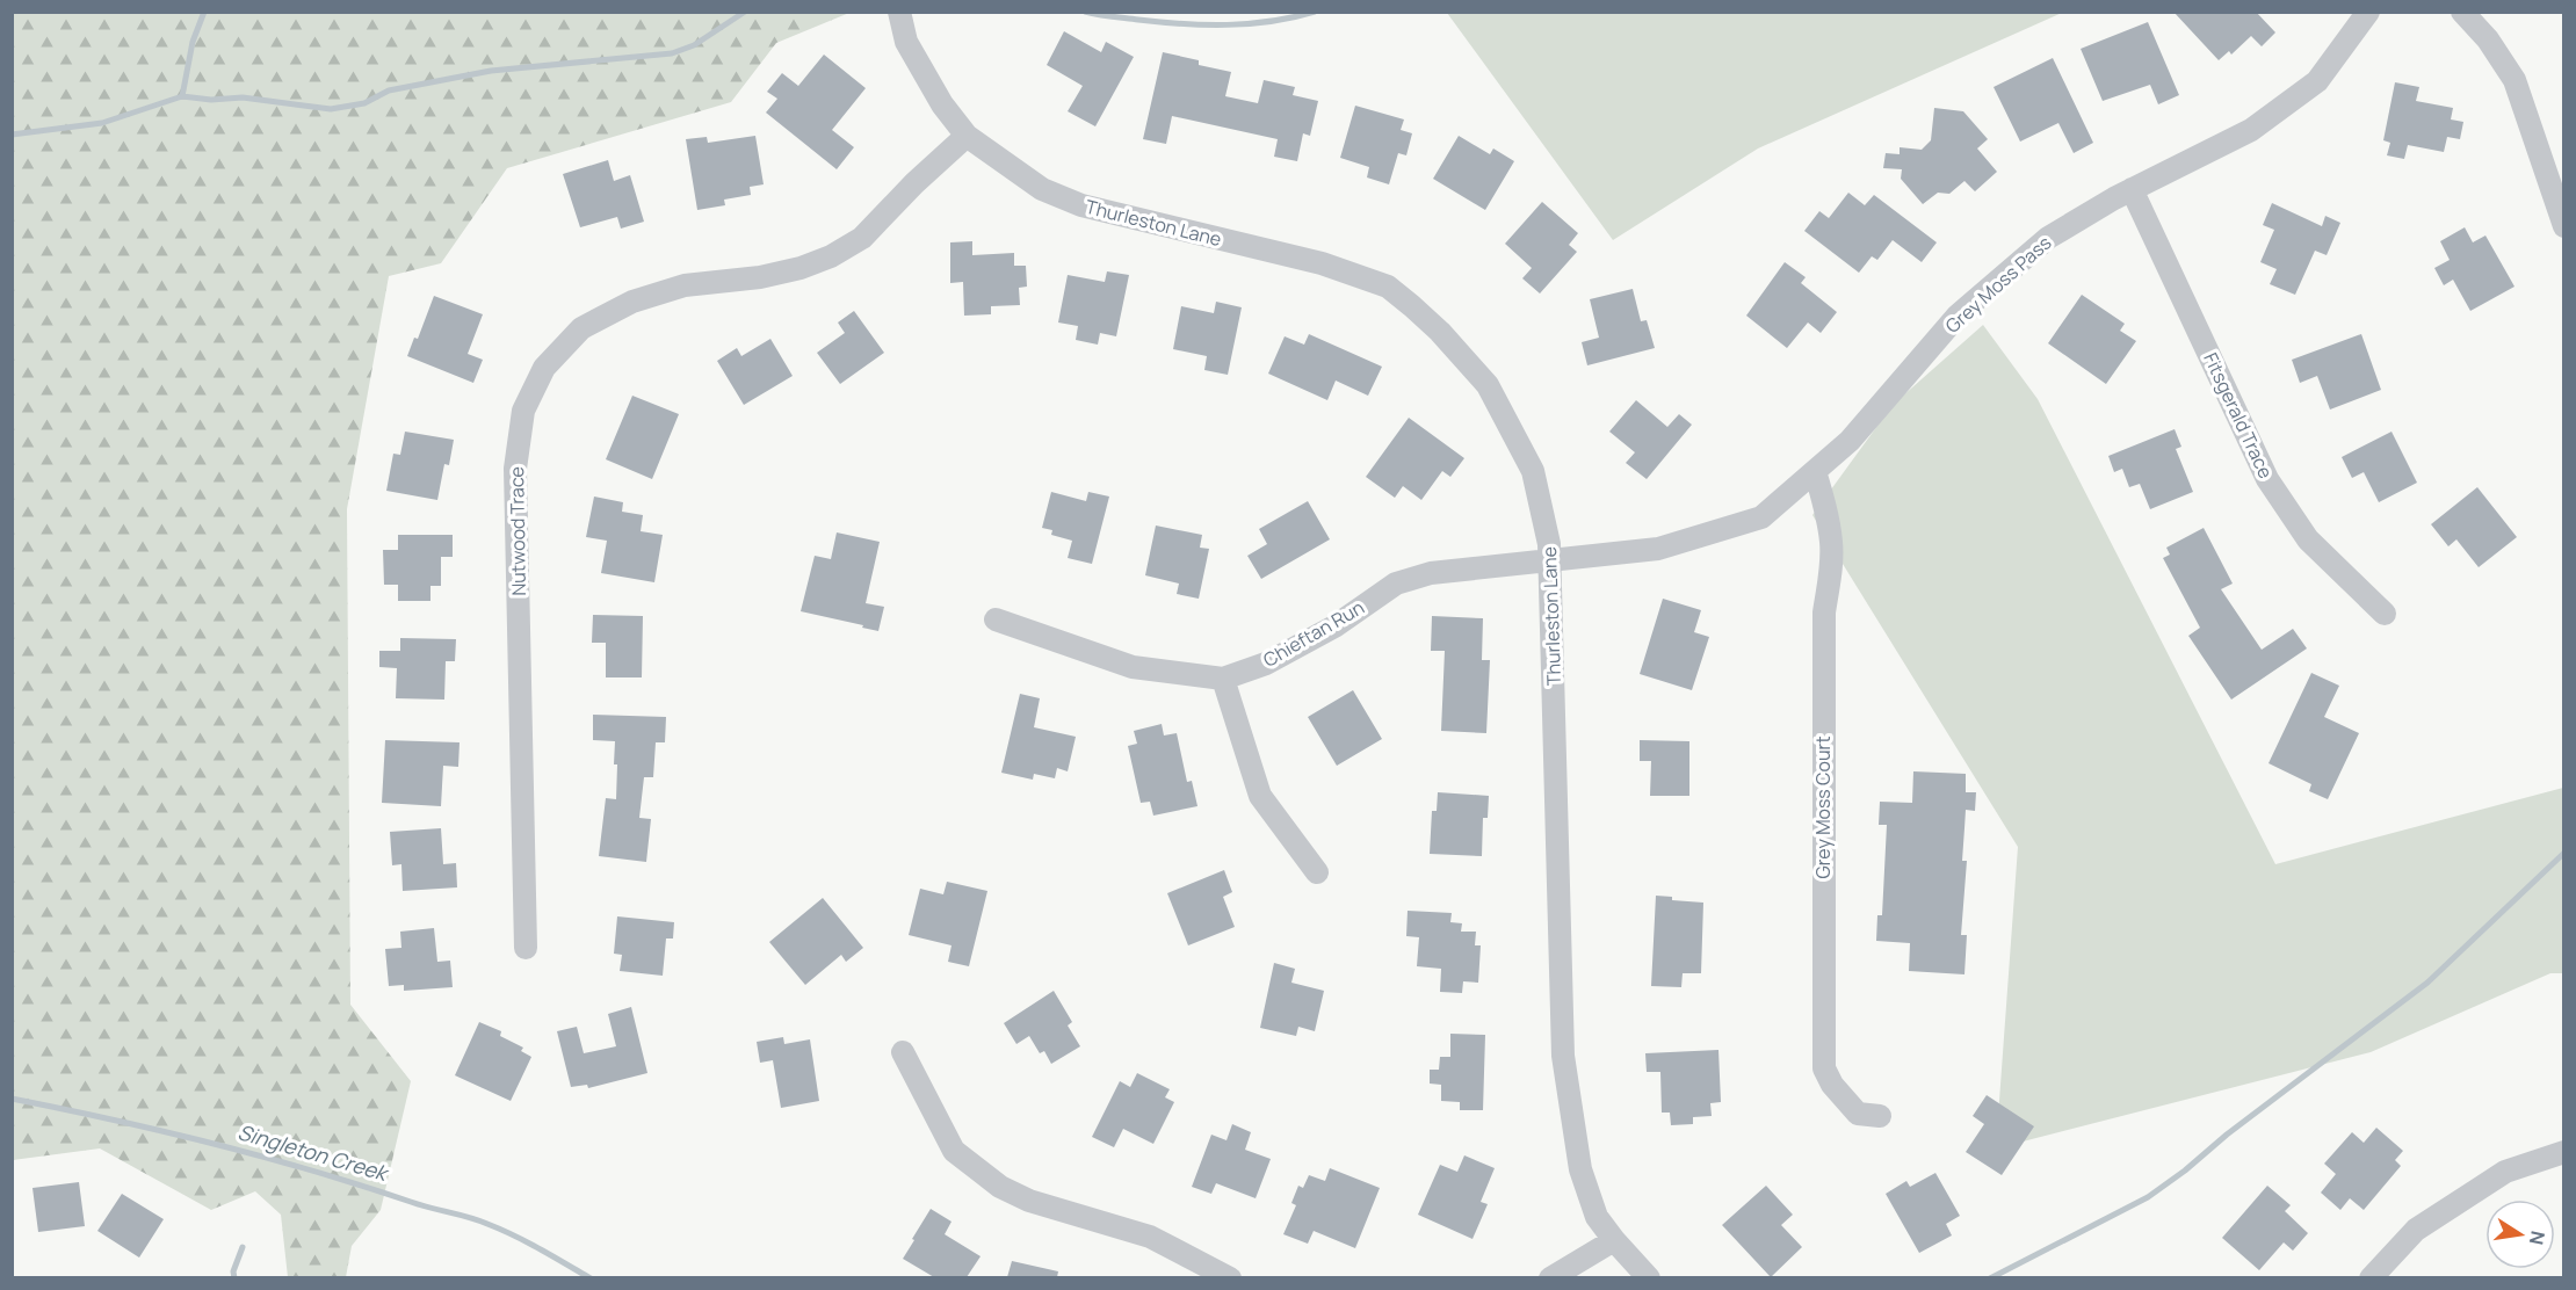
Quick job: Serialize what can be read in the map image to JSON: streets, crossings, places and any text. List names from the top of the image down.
{
  "streets": {
    "street": [
      "Thurleston Lane",
      "Grey Moss Pass",
      "Fitsgerald Trace",
      "Nutwood Trace",
      "Chieftan Run",
      "Grey Moss Court"
    ]
  },
  "crossings": [
    ["Thurleston Lane", "Grey Moss Pass"],
    ["Thurleston Lane", "Nutwood Trace"],
    ["Thurleston Lane", "Chieftan Run"],
    ["Grey Moss Pass", "Fitsgerald Trace"],
    ["Grey Moss Pass", "Chieftan Run"],
    ["Grey Moss Pass", "Grey Moss Court"]
  ],
  "water": ["Singleton Creek"],
  "north": "right"
}
